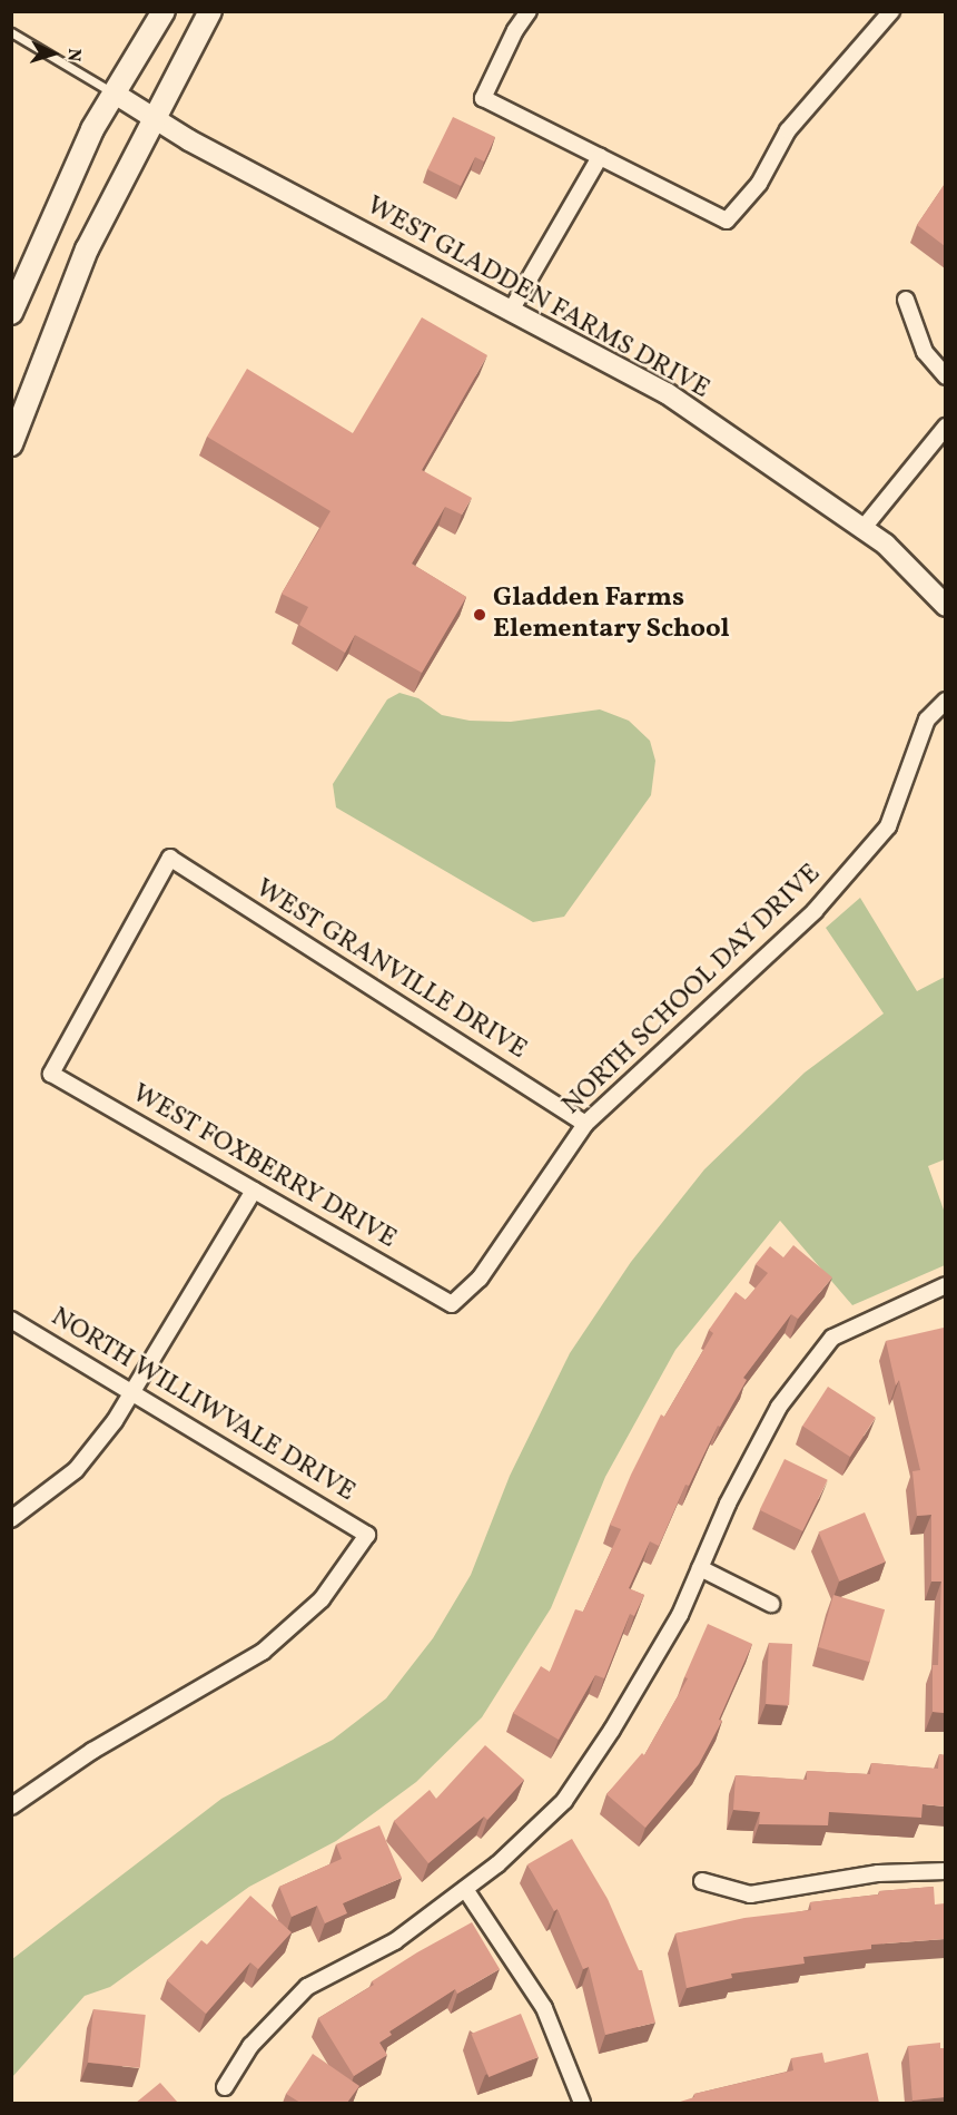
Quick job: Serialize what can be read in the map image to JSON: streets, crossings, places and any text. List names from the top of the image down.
{
  "streets": {
    "street": [
      "WEST GLADDEN FARMS DRIVE",
      "WEST GRANVILLE DRIVE",
      "NORTH SCHOOL DAY DRIVE",
      "WEST FOXBERRY DRIVE",
      "NORTH WILLIWVALE DRIVE"
    ]
  },
  "crossings": [
    ["WEST GRANVILLE DRIVE", "NORTH SCHOOL DAY DRIVE"],
    ["WEST GRANVILLE DRIVE", "WEST FOXBERRY DRIVE"],
    ["NORTH SCHOOL DAY DRIVE", "WEST FOXBERRY DRIVE"]
  ],
  "places": ["Gladden Farms Elementary School"],
  "north": "right"
}
